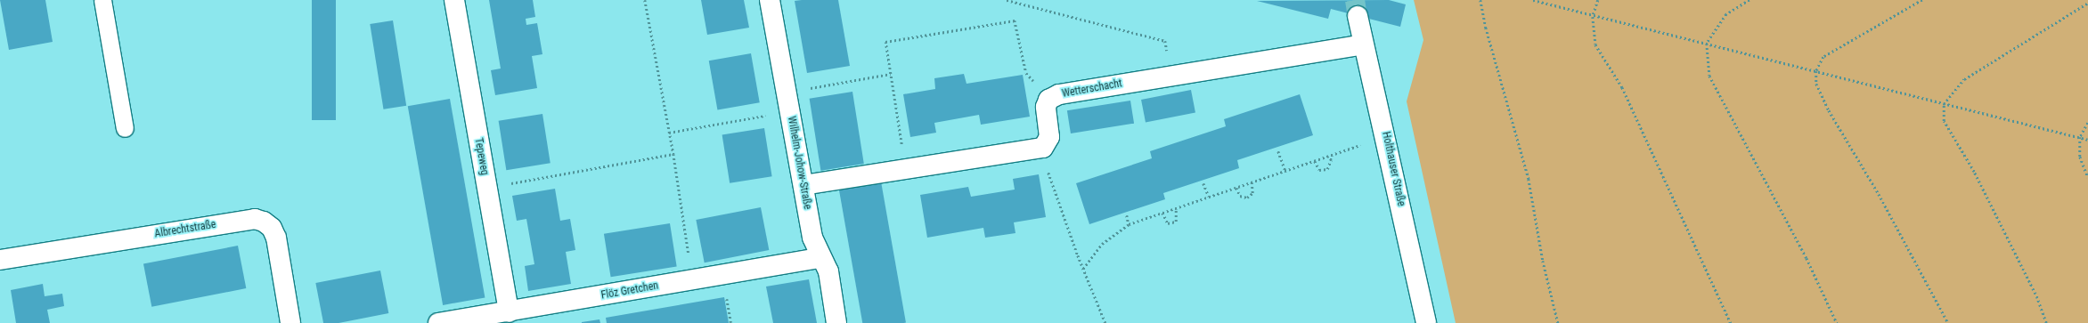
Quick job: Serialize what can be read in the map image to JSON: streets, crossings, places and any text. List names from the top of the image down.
{
  "streets": {
    "street": [
      "Wetterschacht",
      "Tepeweg",
      "Wilhelm-Johow-Straße",
      "Holthauser Straße",
      "Albrechtstraße",
      "Flöz Gretchen"
    ]
  },
  "crossings": [
    ["Wetterschacht", "Holthauser Straße"],
    ["Tepeweg", "Flöz Gretchen"],
    ["Wilhelm-Johow-Straße", "Flöz Gretchen"]
  ]
}
